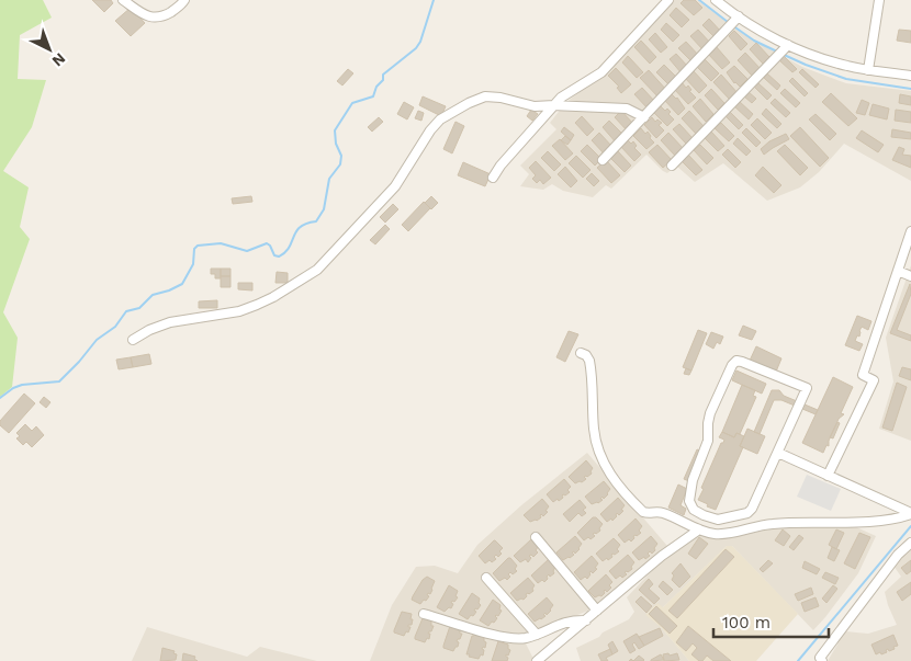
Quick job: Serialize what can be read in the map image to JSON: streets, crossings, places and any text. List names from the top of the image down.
{
  "scale_bar": "100 m",
  "north": "bottom right"
}
